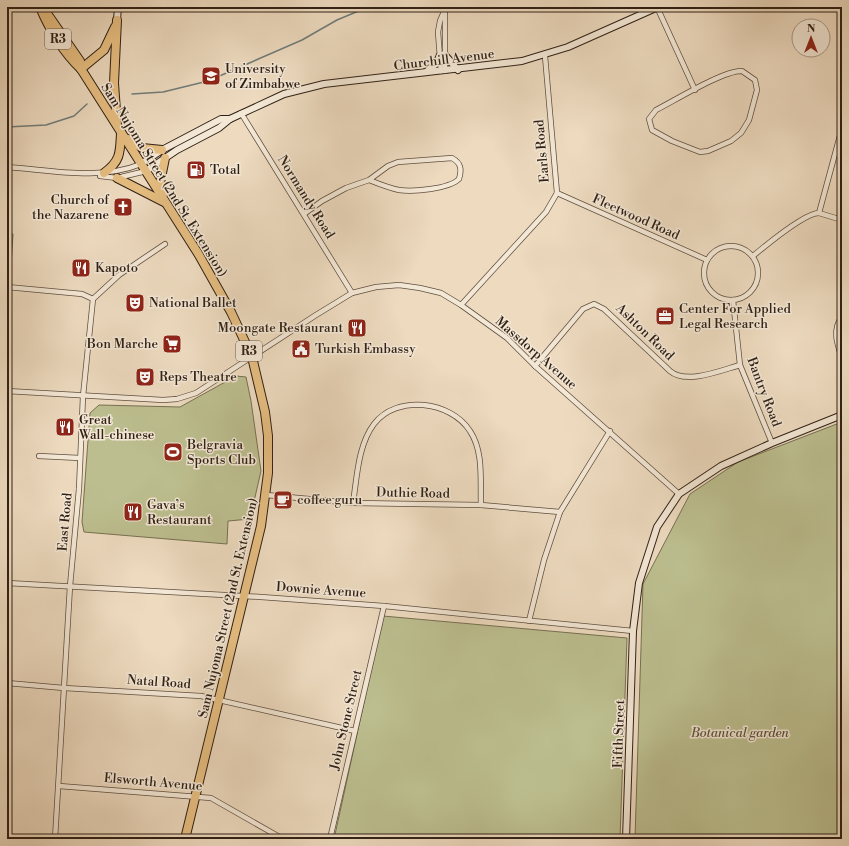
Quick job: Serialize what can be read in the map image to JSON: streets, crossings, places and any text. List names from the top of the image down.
{
  "streets": {
    "highway": ["R3", "Sam Nujoma Street (2nd St. Extension)"],
    "main road": ["Churchill Avenue", "Fifth Street"],
    "street": [
      "Earls Road",
      "Normandy Road",
      "Fleetwood Road",
      "Ashton Road",
      "Massdorp Avenue",
      "Bantry Road",
      "Duthie Road",
      "East Road",
      "Downie Avenue",
      "Natal Road",
      "John Stone Street",
      "Elsworth Avenue"
    ]
  },
  "crossings": [
    ["Churchill Avenue", "Earls Road"],
    ["Churchill Avenue", "Sam Nujoma Street (2nd St. Extension)"],
    ["Churchill Avenue", "Normandy Road"],
    ["Earls Road", "Fleetwood Road"],
    ["Earls Road", "Massdorp Avenue"],
    ["Sam Nujoma Street (2nd St. Extension)", "Massdorp Avenue"],
    ["Sam Nujoma Street (2nd St. Extension)", "Duthie Road"],
    ["Sam Nujoma Street (2nd St. Extension)", "Downie Avenue"],
    ["Sam Nujoma Street (2nd St. Extension)", "Natal Road"],
    ["Sam Nujoma Street (2nd St. Extension)", "Elsworth Avenue"],
    ["Normandy Road", "Massdorp Avenue"],
    ["Fleetwood Road", "Bantry Road"],
    ["Ashton Road", "Massdorp Avenue"],
    ["Ashton Road", "Bantry Road"],
    ["Massdorp Avenue", "East Road"],
    ["Massdorp Avenue", "Fifth Street"],
    ["East Road", "Downie Avenue"],
    ["East Road", "Natal Road"],
    ["East Road", "Elsworth Avenue"],
    ["Downie Avenue", "John Stone Street"],
    ["Downie Avenue", "Fifth Street"],
    ["Natal Road", "John Stone Street"]
  ],
  "parks": ["Botanical garden"],
  "places": {
    "school or university": ["University of Zimbabwe"],
    "fuel station": ["Total"],
    "church": ["Church of the Nazarene"],
    "restaurant": [
      "Kapoto",
      "Moongate Restaurant",
      "Great Wall-chinese",
      "Gava’s Restaurant"
    ],
    "theatre": ["National Ballet", "Reps Theatre"],
    "office": ["Center For Applied Legal Research"],
    "supermarket": ["Bon Marche"],
    "public building": ["Turkish Embassy"],
    "sports": ["Belgravia Sports Club"],
    "cafe": ["coffee guru"]
  },
  "north": "top"
}
